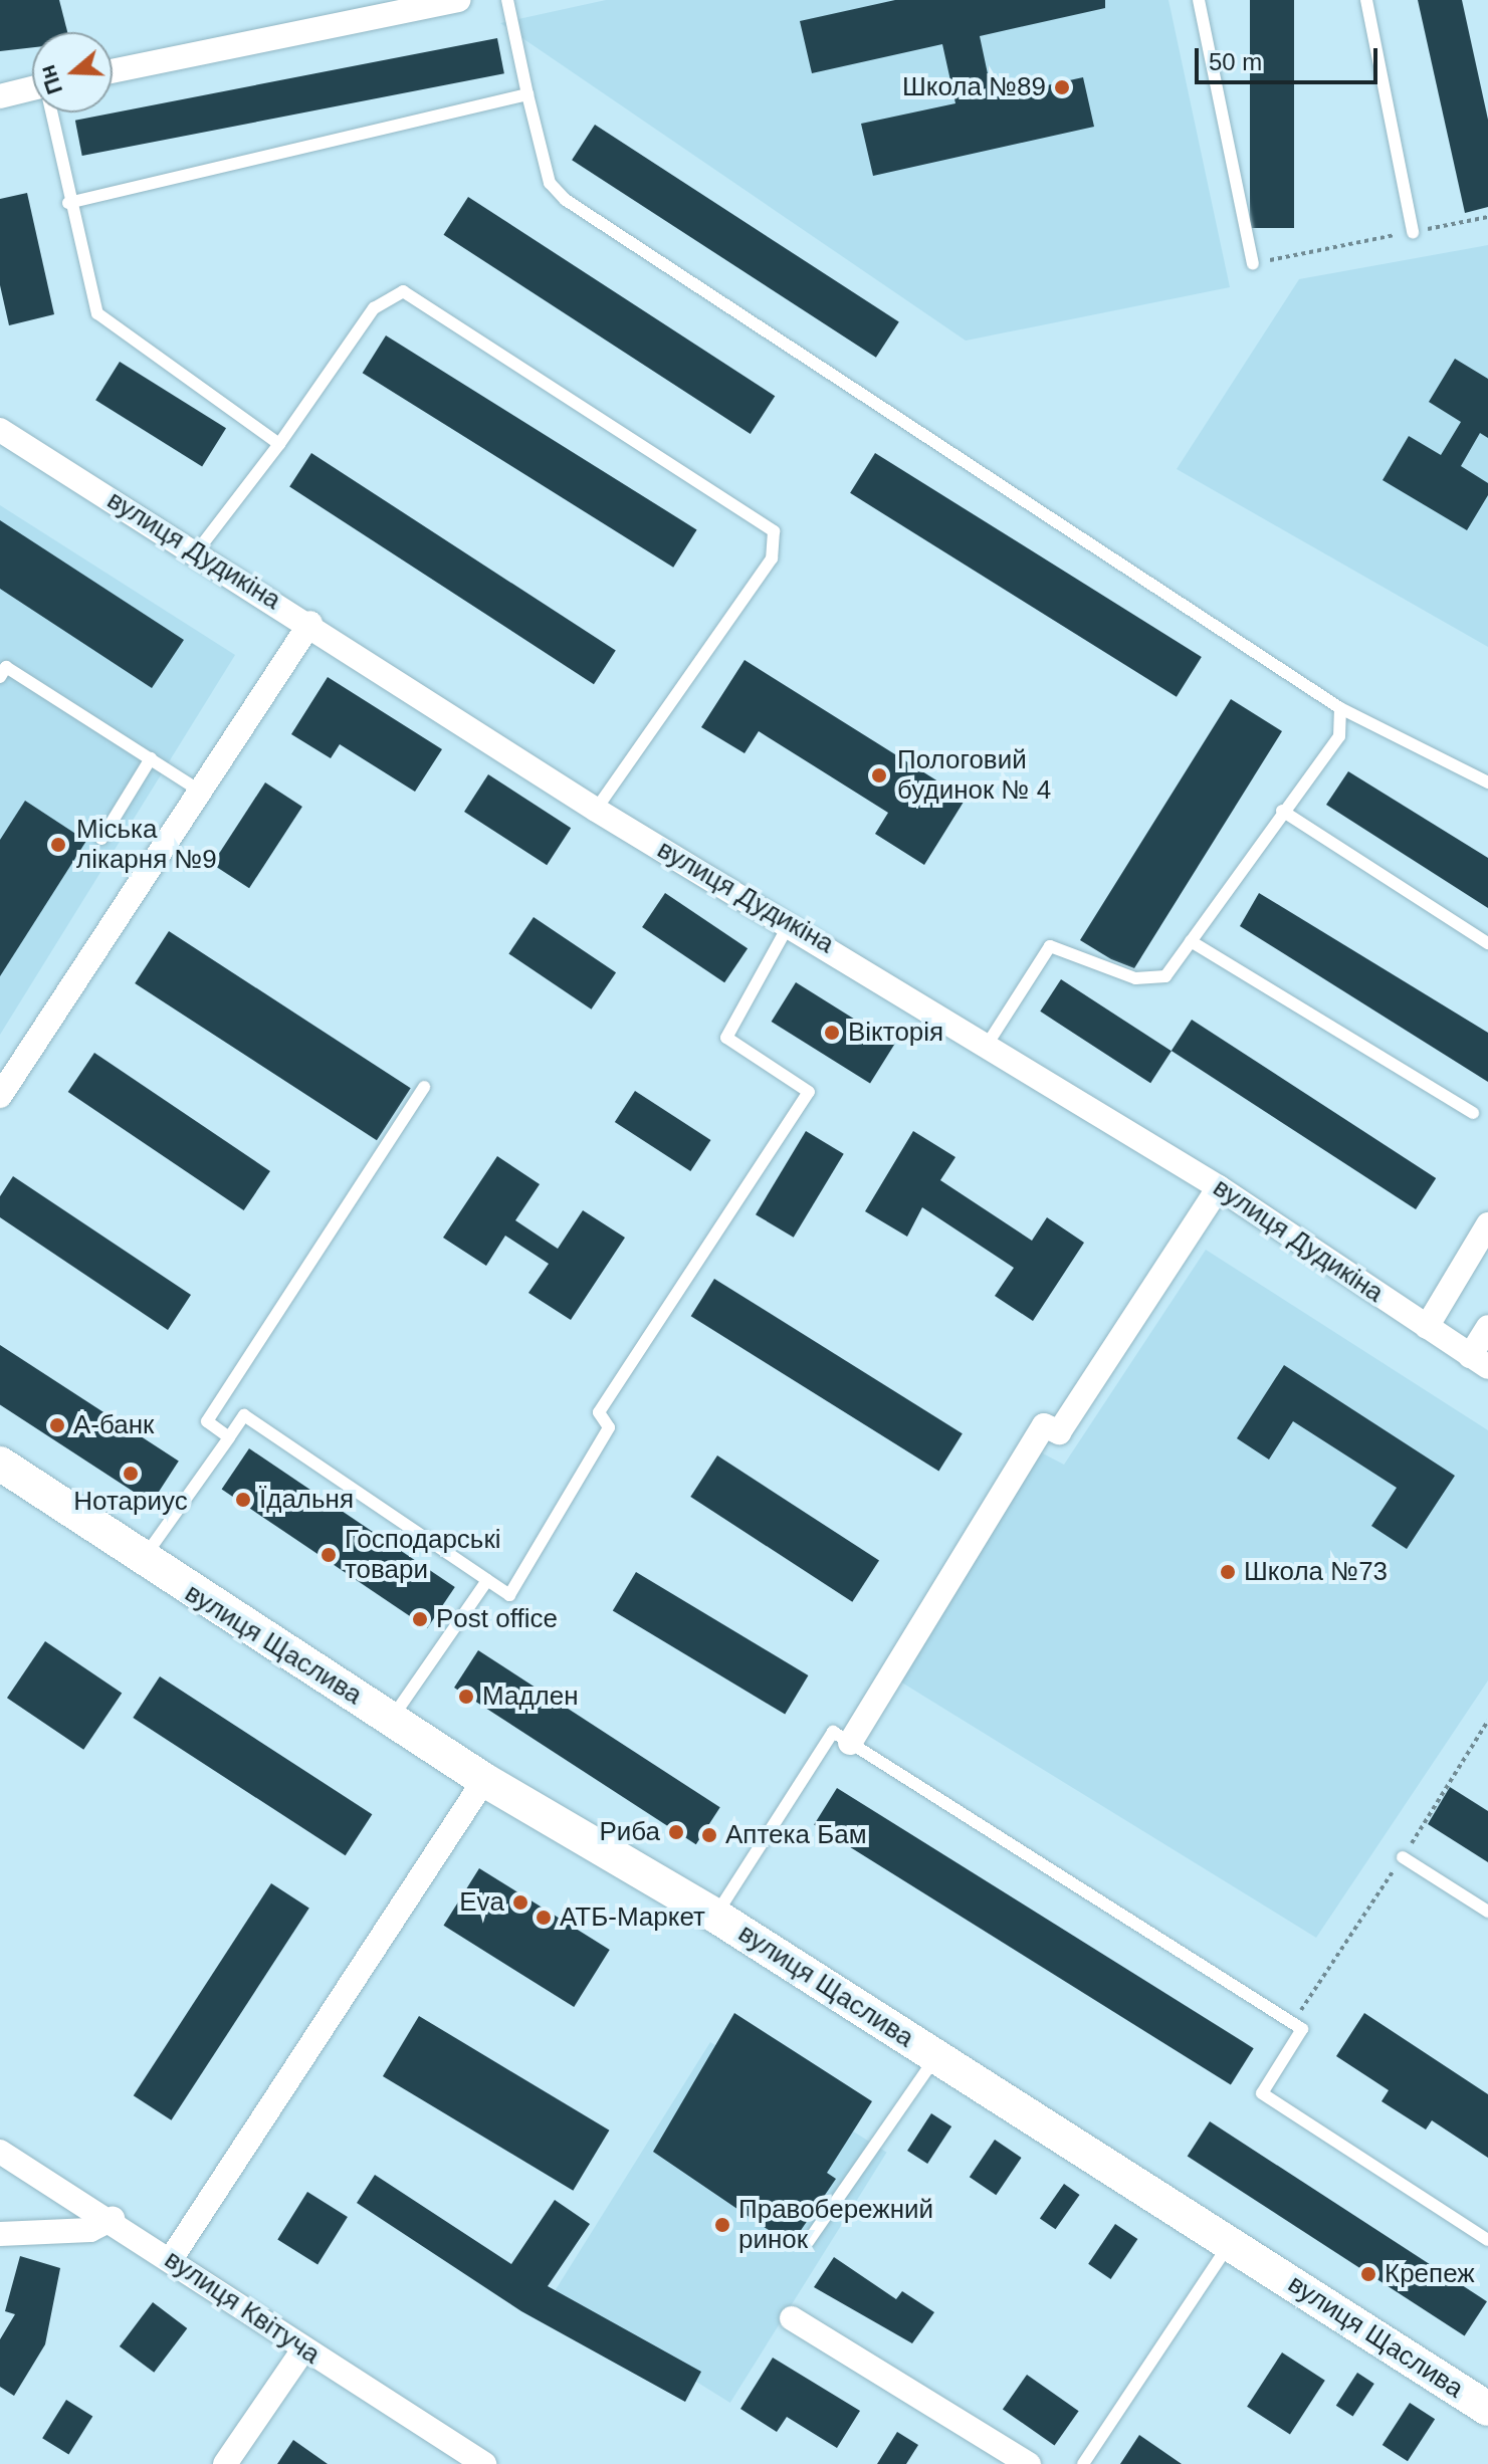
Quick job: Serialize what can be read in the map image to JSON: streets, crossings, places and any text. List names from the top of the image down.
{
  "streets": {
    "street": ["вулиця Дудикіна", "вулиця Щаслива", "вулиця Квітуча"]
  },
  "places": [
    "Школа №89",
    "Пологовий будинок № 4",
    "Міська лікарня №9",
    "Вікторія",
    "А-банк",
    "Нотариус",
    "Їдальня",
    "Господарські товари",
    "Школа №73",
    "Post office",
    "Мадлен",
    "Риба",
    "Аптека Бам",
    "Eva",
    "АТБ-Маркет",
    "Правобережний ринок",
    "Крепеж"
  ],
  "scale_bar": "50 m",
  "north": "left"
}
